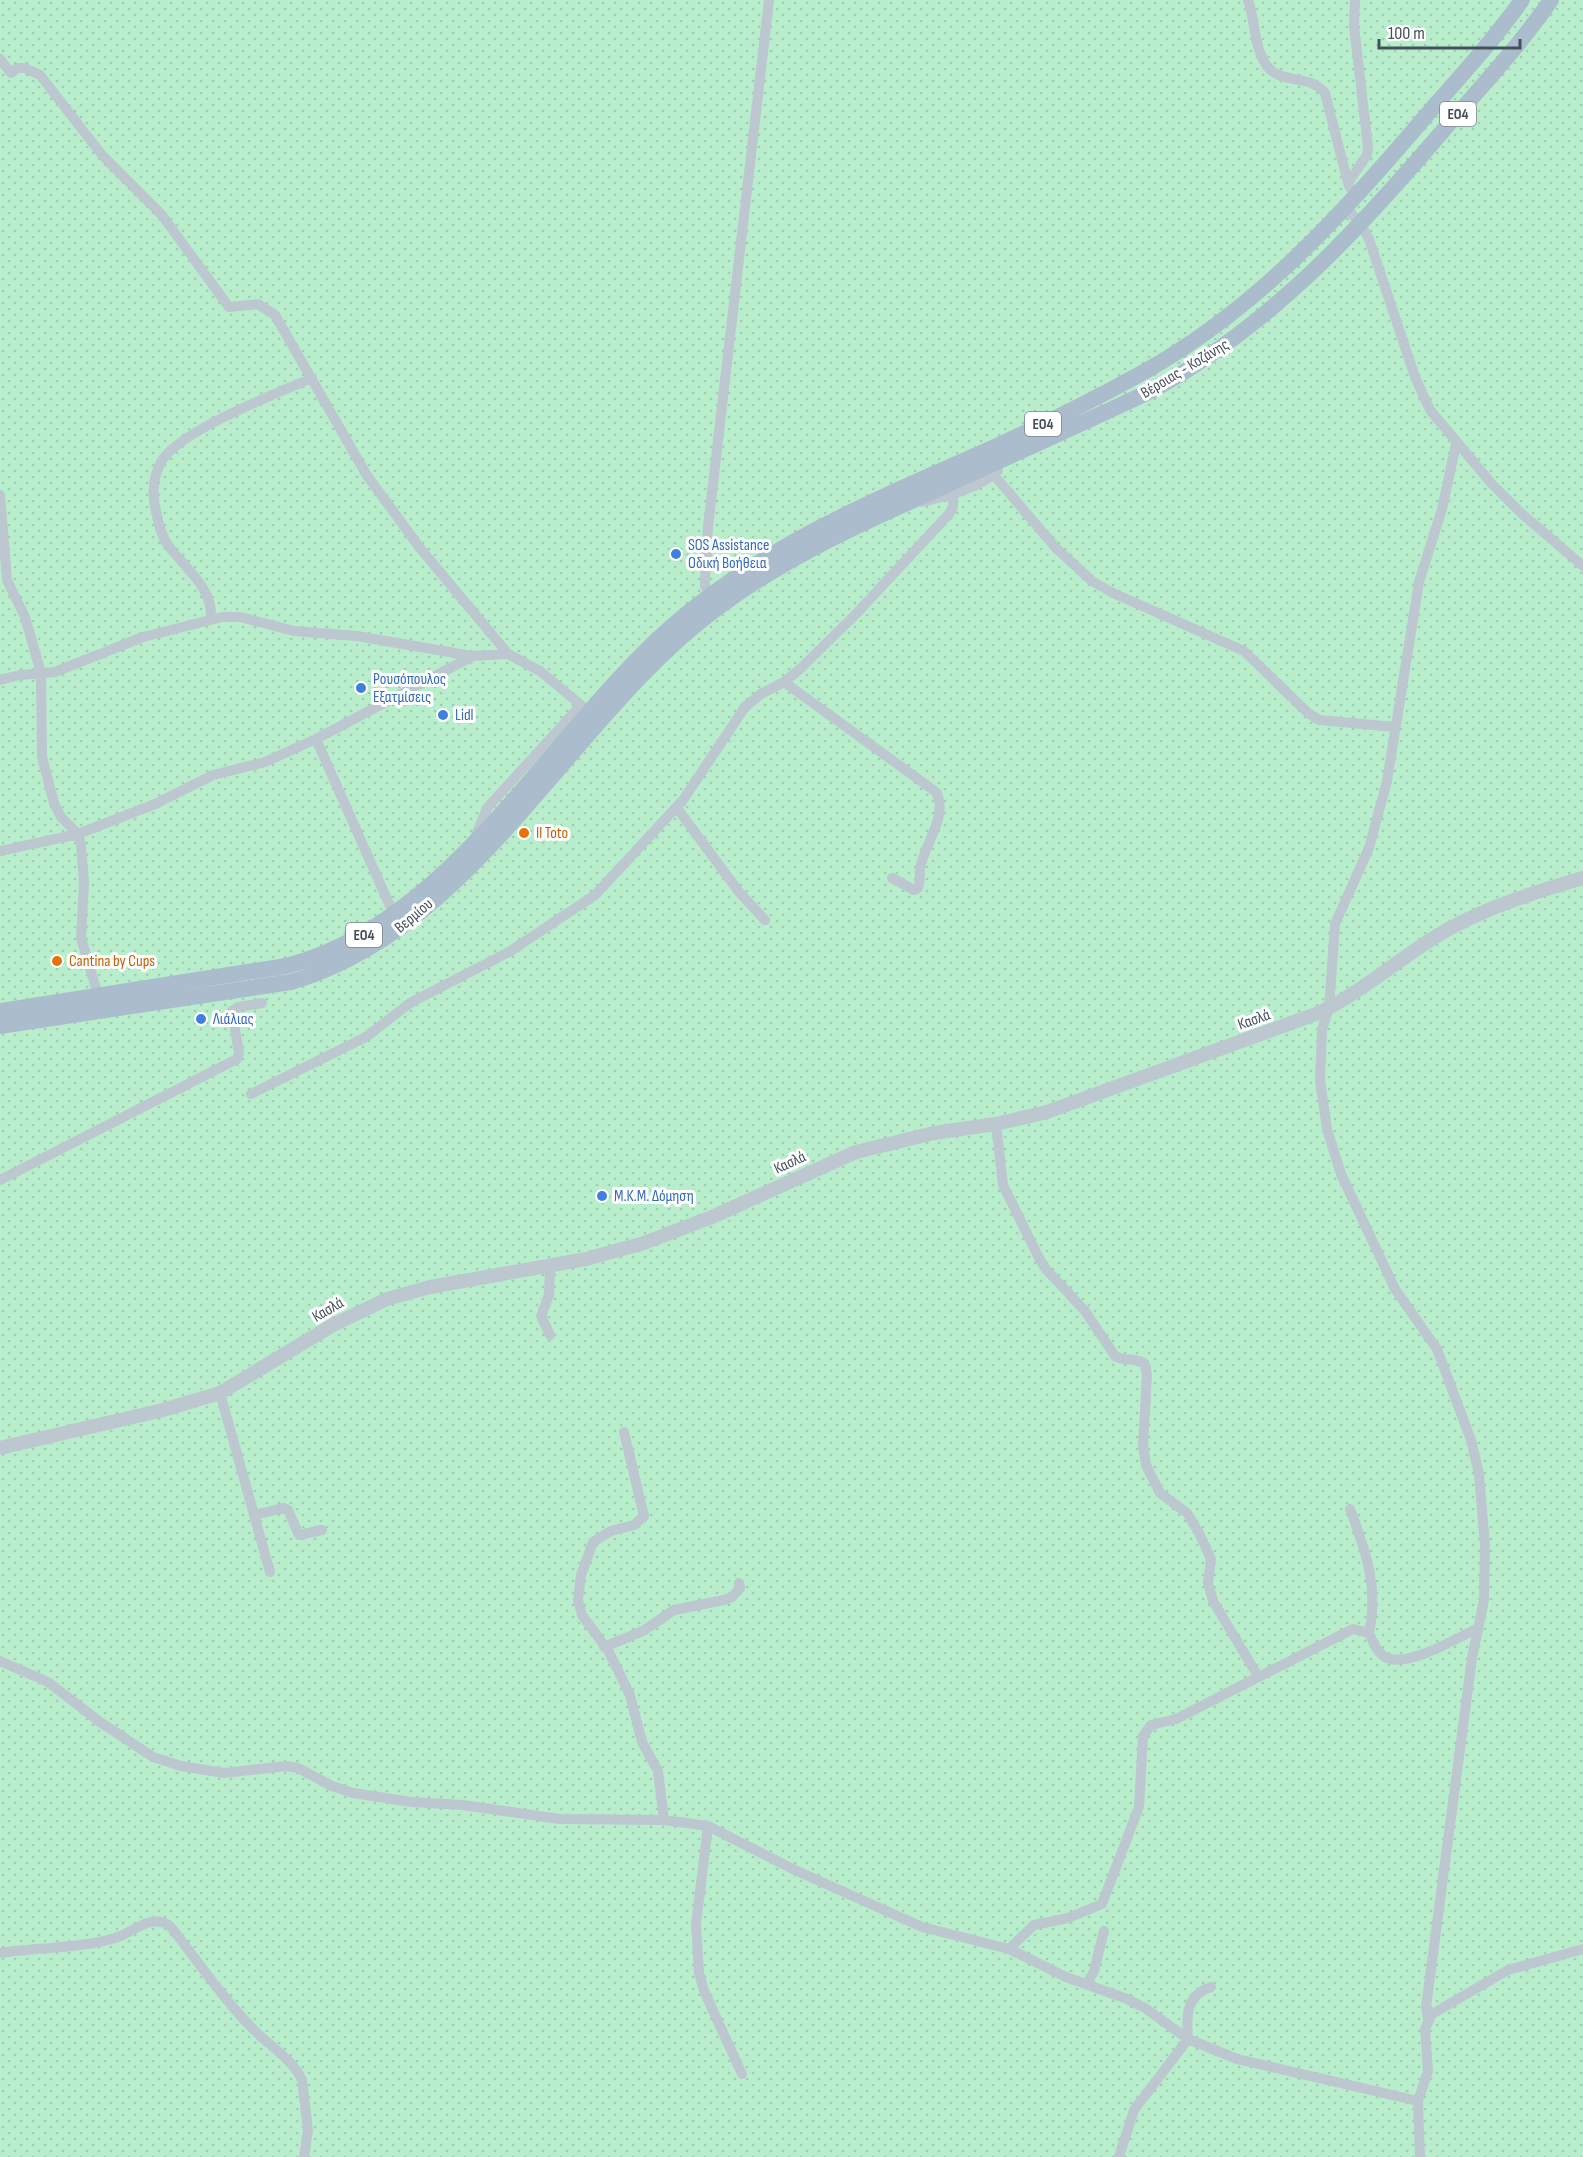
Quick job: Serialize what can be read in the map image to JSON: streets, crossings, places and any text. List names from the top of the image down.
{
  "streets": {
    "main road": ["ΕΟ4", "Βέροιας - Κοζάνης", "Βερμίου"],
    "street": ["Κασλά"]
  },
  "crossings": [
    ["Βέροιας - Κοζάνης", "Βερμίου"]
  ],
  "places": [
    "SOS Assistance Οδική Βοήθεια",
    "Ρουσόπουλος Εξατμίσεις",
    "Lidl",
    "Il Toto",
    "Cantina by Cups",
    "Λιάλιας",
    "Μ.Κ.Μ. Δόμηση"
  ],
  "scale_bar": "100 m"
}
